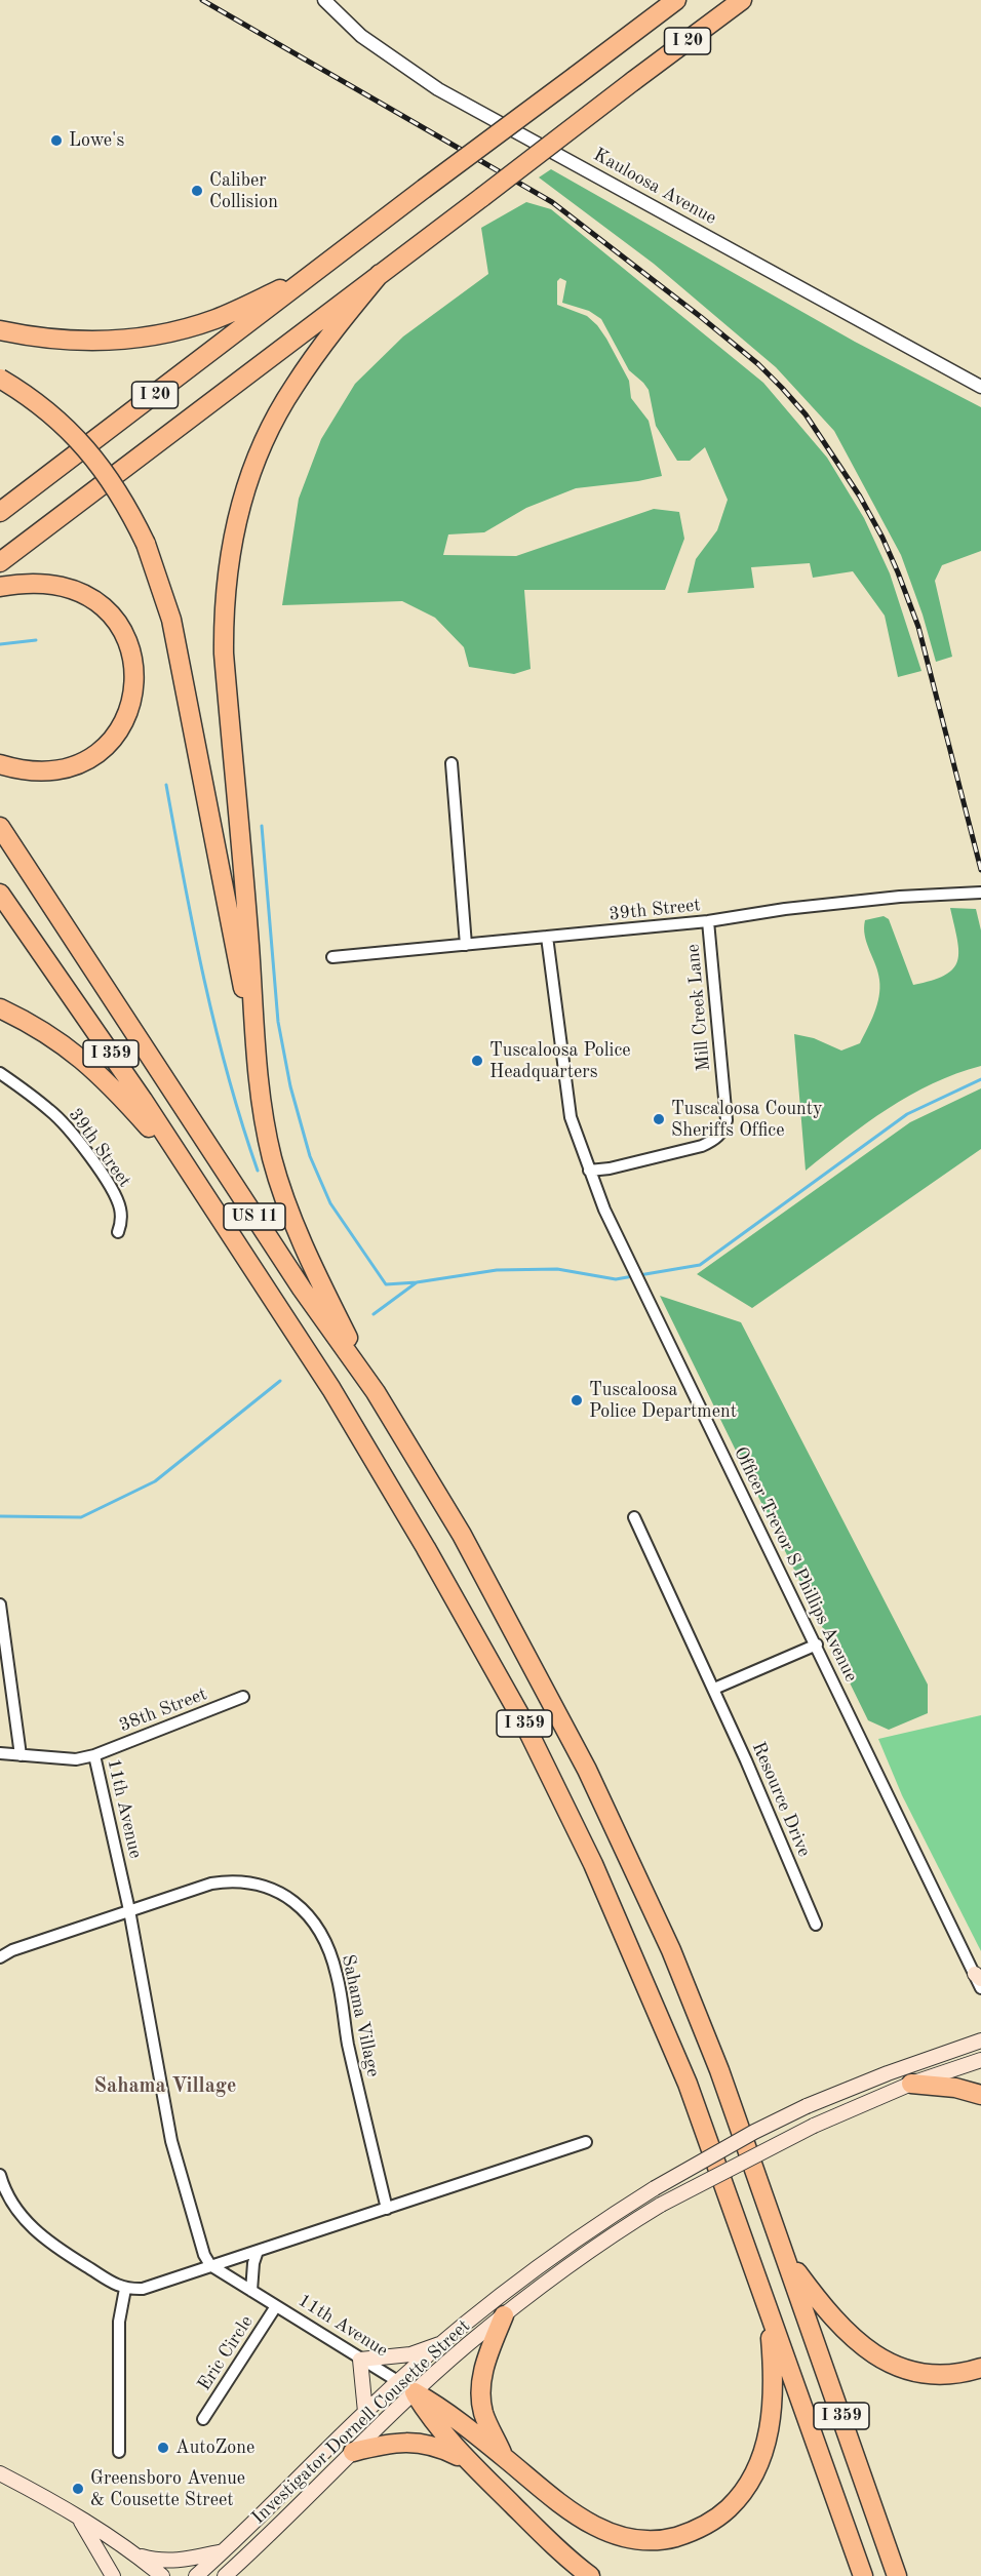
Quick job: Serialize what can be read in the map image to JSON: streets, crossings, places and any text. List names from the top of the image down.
{
  "streets": {
    "highway": ["I 20", "I 359", "US 11"],
    "main road": ["Investigator Dornell Cousette Street"],
    "street": [
      "Kauloosa Avenue",
      "39th Street",
      "Mill Creek Lane",
      "Officer Trevor S Phillips Avenue",
      "38th Street",
      "Resource Drive",
      "11th Avenue",
      "Sahama Village",
      "Eric Circle"
    ]
  },
  "crossings": [
    ["39th Street", "Mill Creek Lane"],
    ["39th Street", "Officer Trevor S Phillips Avenue"],
    ["Mill Creek Lane", "Officer Trevor S Phillips Avenue"],
    ["I 359", "US 11"],
    ["38th Street", "11th Avenue"],
    ["11th Avenue", "Sahama Village"],
    ["11th Avenue", "Eric Circle"],
    ["11th Avenue", "Investigator Dornell Cousette Street"]
  ],
  "districts": ["Sahama Village"],
  "places": [
    "Lowe's",
    "Caliber Collision",
    "Tuscaloosa Police Headquarters",
    "Tuscaloosa County Sheriffs Office",
    "Tuscaloosa Police Department",
    "AutoZone",
    "Greensboro Avenue & Cousette Street"
  ]
}
